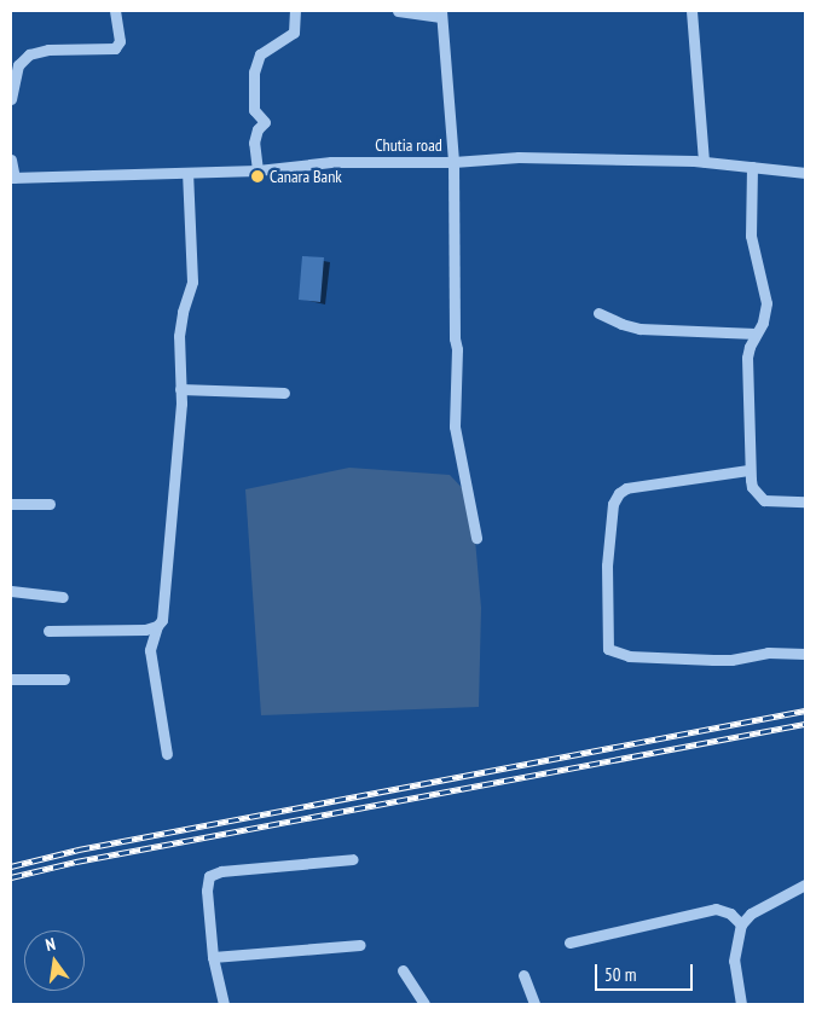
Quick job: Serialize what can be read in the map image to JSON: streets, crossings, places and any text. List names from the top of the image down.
{
  "streets": {
    "street": ["Chutia road"]
  },
  "places": ["Canara Bank"],
  "scale_bar": "50 m",
  "north": "top"
}
